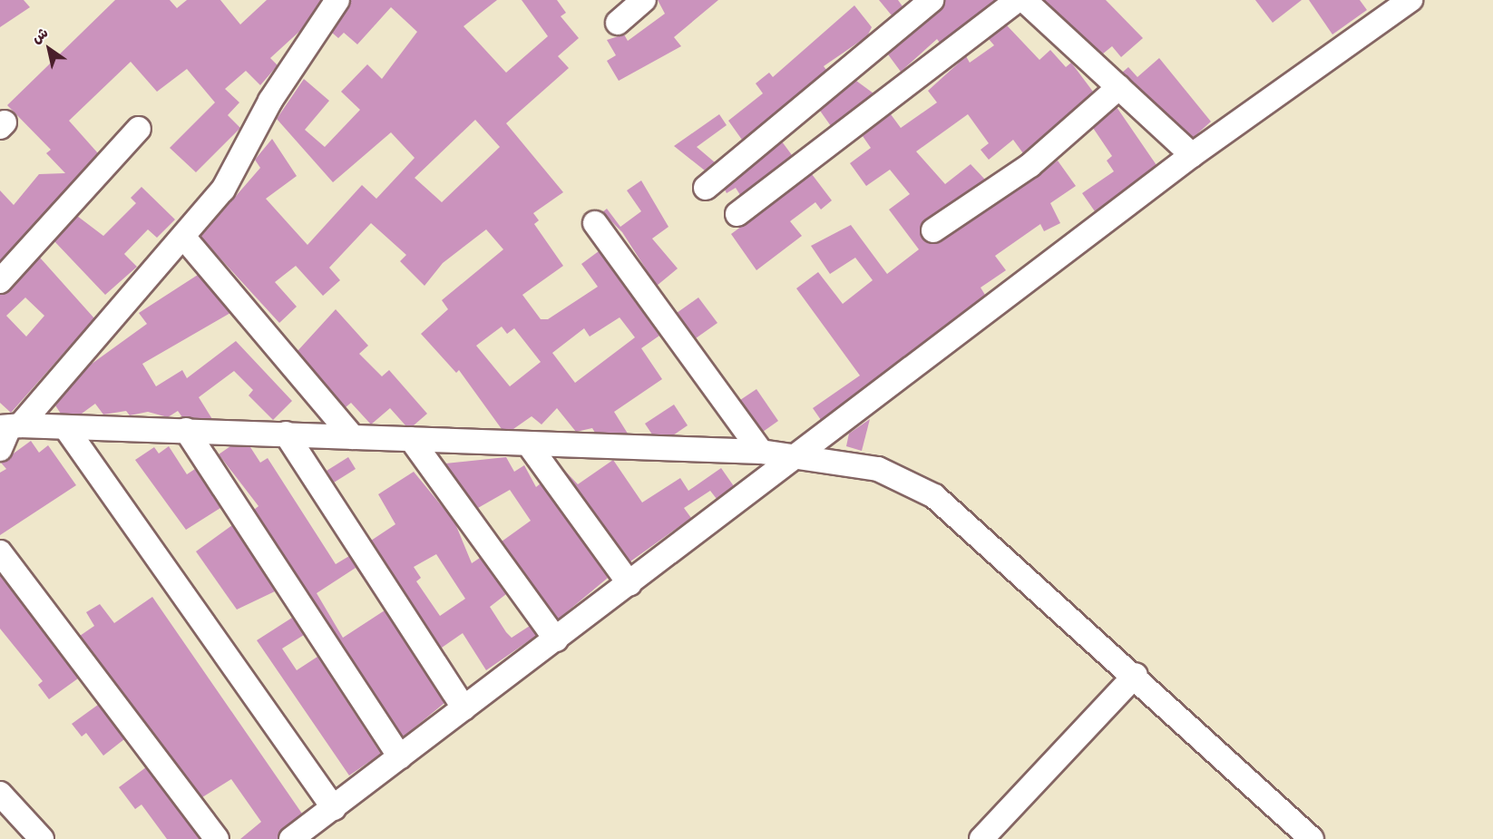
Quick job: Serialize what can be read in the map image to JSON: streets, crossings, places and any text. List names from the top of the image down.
{
  "north": "top left"
}
